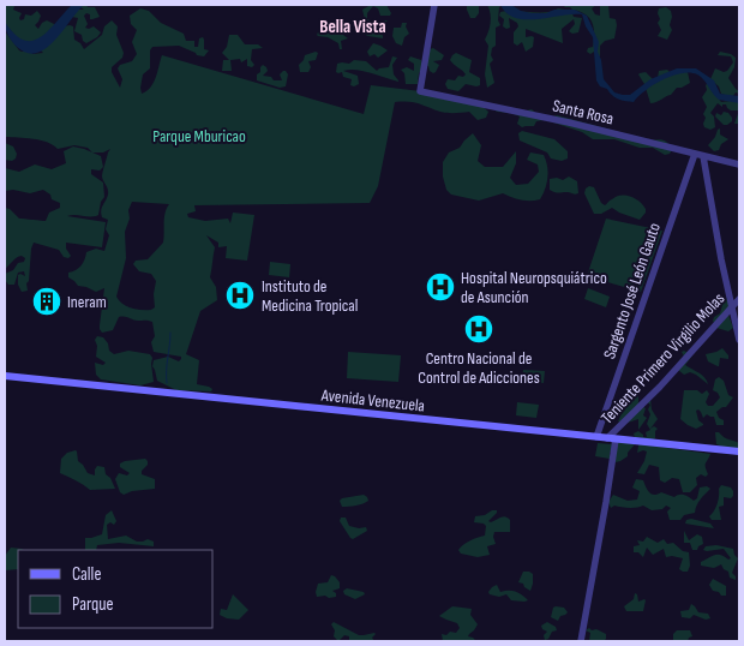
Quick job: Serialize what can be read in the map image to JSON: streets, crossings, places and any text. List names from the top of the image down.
{
  "streets": {
    "main road": ["Avenida Venezuela"],
    "street": ["Santa Rosa", "Sargento José León Gauto", "Teniente Primero Virgilio Molas"]
  },
  "crossings": [
    ["Santa Rosa", "Sargento José León Gauto"],
    ["Sargento José León Gauto", "Avenida Venezuela"],
    ["Teniente Primero Virgilio Molas", "Avenida Venezuela"]
  ],
  "districts": ["Bella Vista"],
  "parks": ["Parque Mburicao"],
  "places": {
    "hospital": ["Hospital Neuropsquiátrico de Asunción", "Instituto de Medicina Tropical", "Centro Nacional de Control de Adicciones"],
    "building": ["Ineram"]
  },
  "legend": ["Calle", "Parque"]
}
